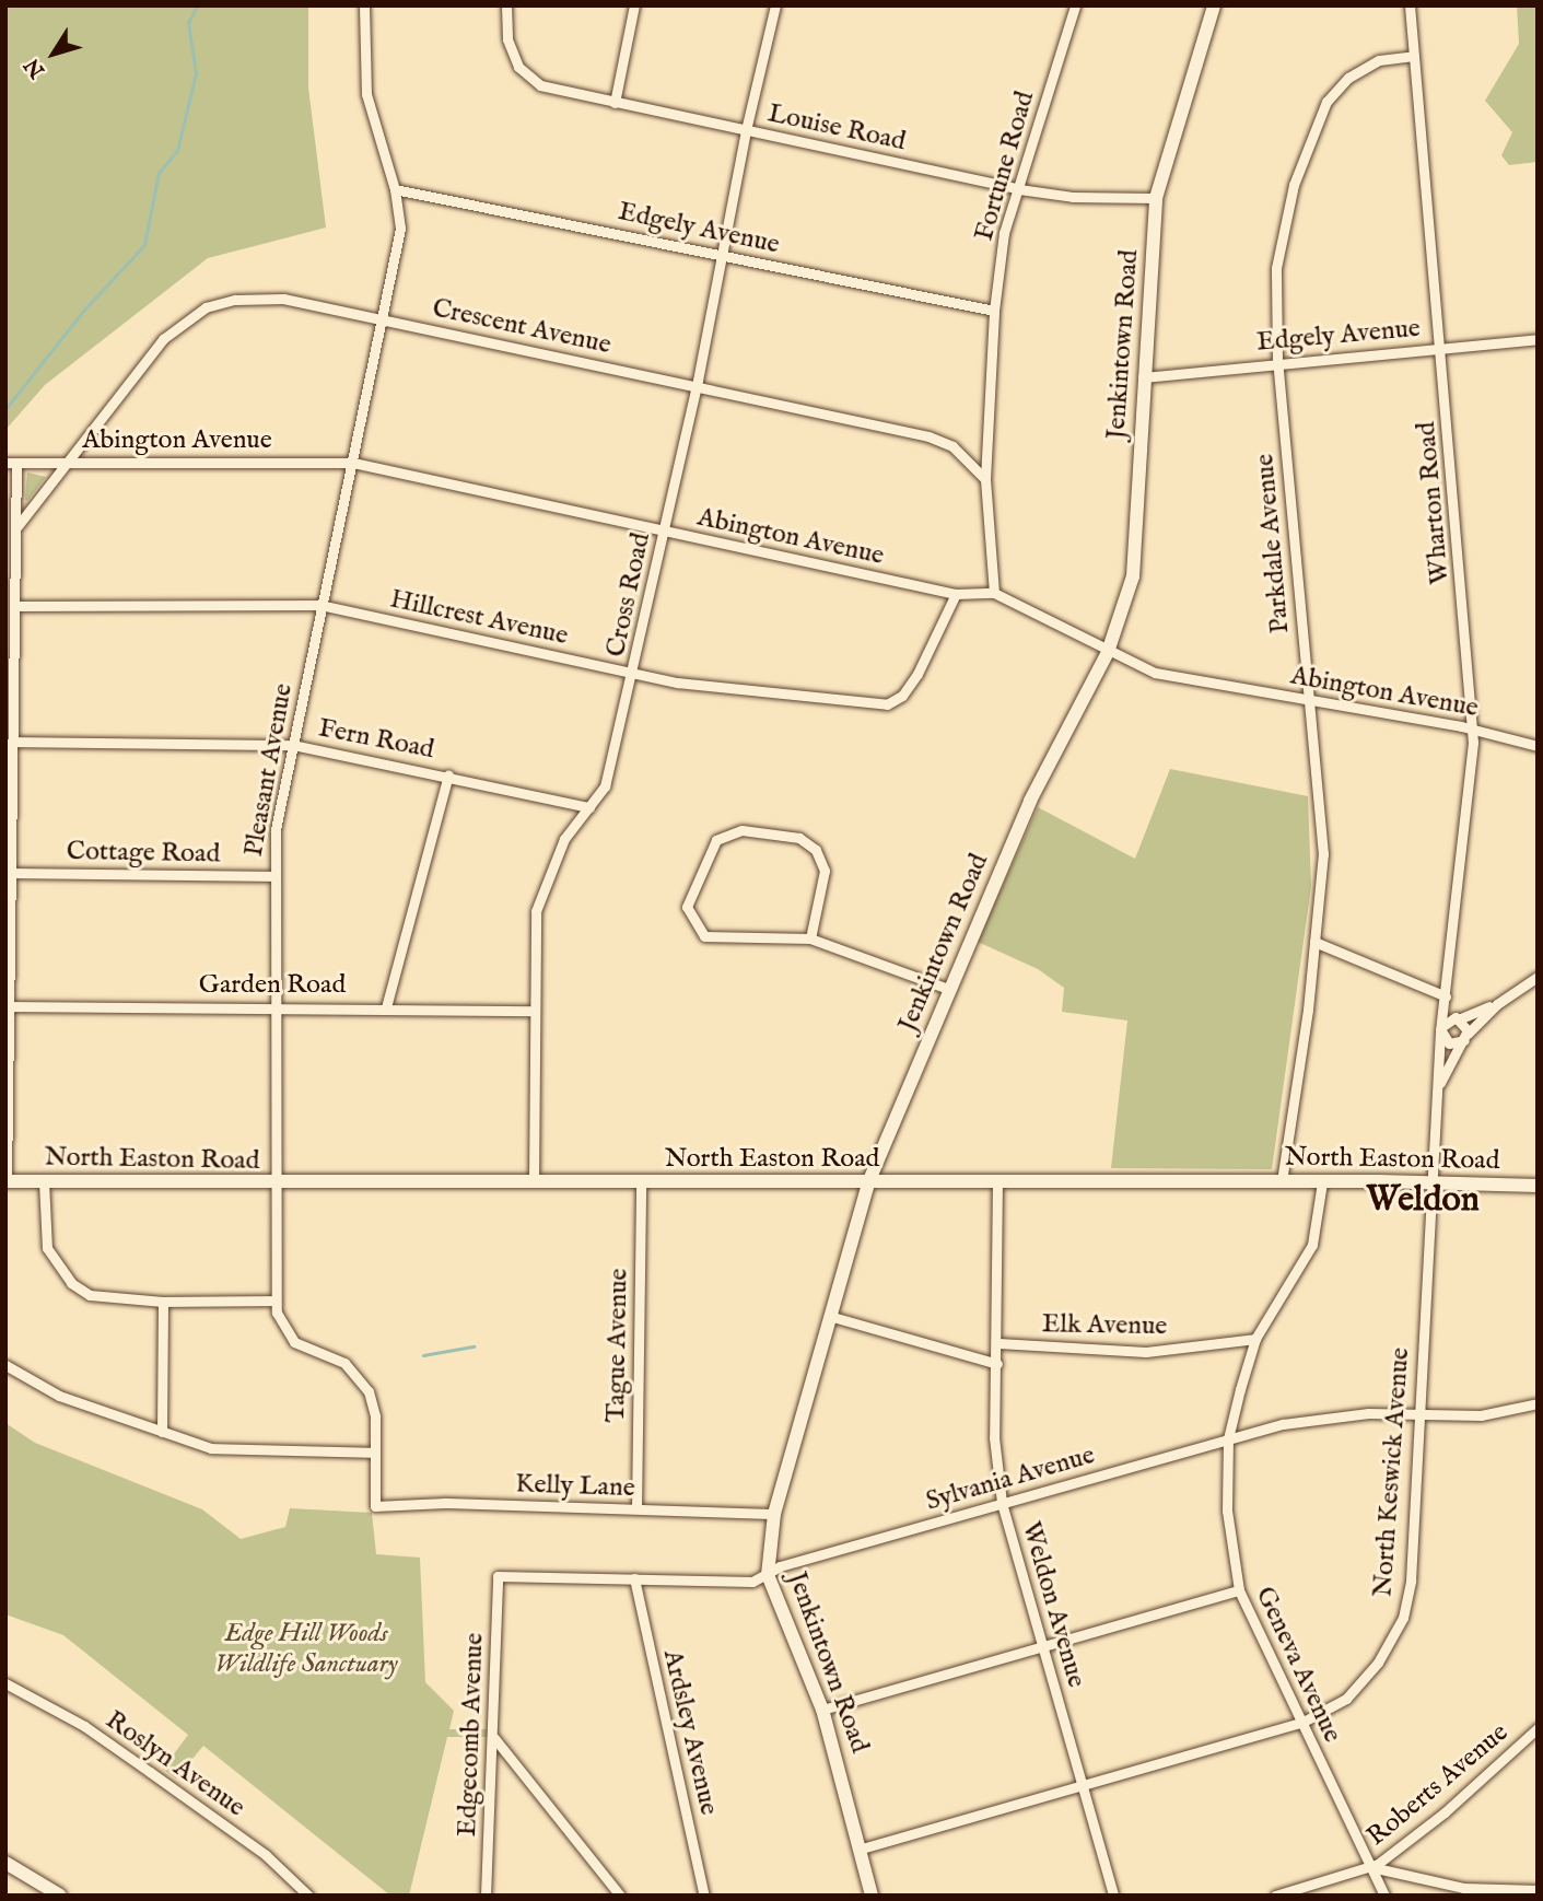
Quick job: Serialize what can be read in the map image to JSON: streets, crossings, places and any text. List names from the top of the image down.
{
  "streets": {
    "street": [
      "Louise Road",
      "Fortune Road",
      "Edgely Avenue",
      "Crescent Avenue",
      "Jenkintown Road",
      "Abington Avenue",
      "Wharton Road",
      "Parkdale Avenue",
      "Cross Road",
      "Hillcrest Avenue",
      "Fern Road",
      "Pleasant Avenue",
      "Cottage Road",
      "Garden Road",
      "North Easton Road",
      "Elk Avenue",
      "Tague Avenue",
      "North Keswick Avenue",
      "Sylvania Avenue",
      "Kelly Lane",
      "Weldon Avenue",
      "Geneva Avenue",
      "Ardsley Avenue",
      "Edgecomb Avenue",
      "Roslyn Avenue",
      "Roberts Avenue"
    ]
  },
  "crossings": [
    ["Louise Road", "Fortune Road"],
    ["Louise Road", "Jenkintown Road"],
    ["Louise Road", "Cross Road"],
    ["Fortune Road", "Edgely Avenue"],
    ["Fortune Road", "Crescent Avenue"],
    ["Edgely Avenue", "Jenkintown Road"],
    ["Edgely Avenue", "Wharton Road"],
    ["Edgely Avenue", "Parkdale Avenue"],
    ["Edgely Avenue", "Cross Road"],
    ["Edgely Avenue", "Pleasant Avenue"],
    ["Crescent Avenue", "Abington Avenue"],
    ["Crescent Avenue", "Cross Road"],
    ["Crescent Avenue", "Pleasant Avenue"],
    ["Jenkintown Road", "Abington Avenue"],
    ["Jenkintown Road", "North Easton Road"],
    ["Jenkintown Road", "North Keswick Avenue"],
    ["Jenkintown Road", "Sylvania Avenue"],
    ["Jenkintown Road", "Kelly Lane"],
    ["Abington Avenue", "Wharton Road"],
    ["Abington Avenue", "Parkdale Avenue"],
    ["Abington Avenue", "Cross Road"],
    ["Abington Avenue", "Hillcrest Avenue"],
    ["Abington Avenue", "Pleasant Avenue"],
    ["Wharton Road", "Parkdale Avenue"],
    ["Wharton Road", "North Keswick Avenue"],
    ["Parkdale Avenue", "North Easton Road"],
    ["Cross Road", "Hillcrest Avenue"],
    ["Cross Road", "Fern Road"],
    ["Cross Road", "Garden Road"],
    ["Cross Road", "North Easton Road"],
    ["Hillcrest Avenue", "Pleasant Avenue"],
    ["Fern Road", "Pleasant Avenue"],
    ["Pleasant Avenue", "Cottage Road"],
    ["Pleasant Avenue", "Garden Road"],
    ["Pleasant Avenue", "North Easton Road"],
    ["Pleasant Avenue", "Kelly Lane"],
    ["North Easton Road", "Tague Avenue"],
    ["North Easton Road", "North Keswick Avenue"],
    ["North Easton Road", "Weldon Avenue"],
    ["North Easton Road", "Geneva Avenue"],
    ["Elk Avenue", "Weldon Avenue"],
    ["Elk Avenue", "Geneva Avenue"],
    ["Tague Avenue", "Kelly Lane"],
    ["North Keswick Avenue", "Sylvania Avenue"],
    ["North Keswick Avenue", "Weldon Avenue"],
    ["North Keswick Avenue", "Geneva Avenue"],
    ["Sylvania Avenue", "Weldon Avenue"],
    ["Sylvania Avenue", "Geneva Avenue"],
    ["Sylvania Avenue", "Ardsley Avenue"],
    ["Sylvania Avenue", "Edgecomb Avenue"],
    ["Geneva Avenue", "Roberts Avenue"]
  ],
  "districts": ["Weldon"],
  "parks": ["Edge Hill Woods Wildlife Sanctuary"],
  "north": "bottom left"
}
